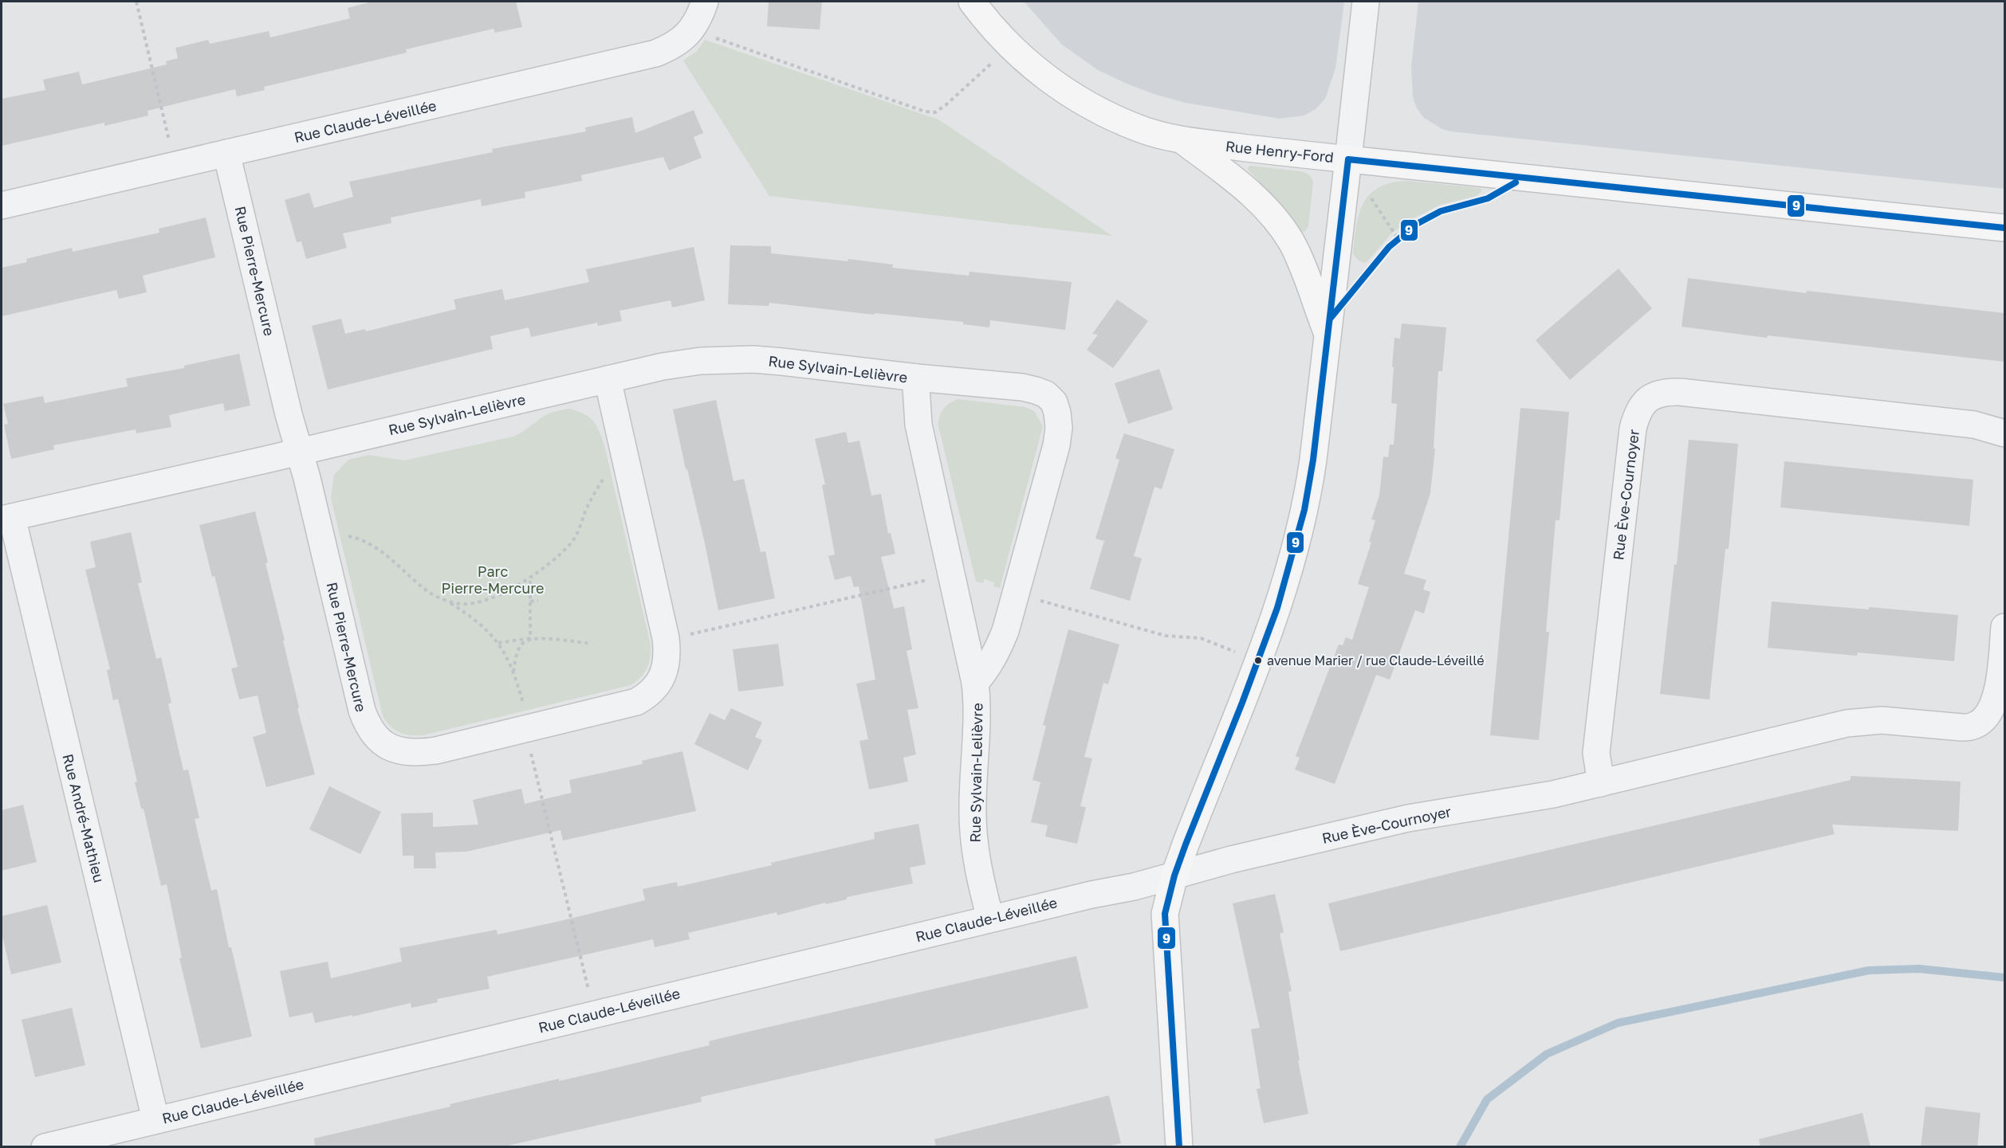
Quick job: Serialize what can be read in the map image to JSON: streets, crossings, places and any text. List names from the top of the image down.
{
  "streets": {
    "street": [
      "Rue Claude-Léveillée",
      "Rue Henry-Ford",
      "Rue Pierre-Mercure",
      "Rue Sylvain-Lelièvre",
      "Rue Ève-Cournoyer",
      "Rue André-Mathieu"
    ]
  },
  "crossings": [
    ["Rue Claude-Léveillée", "Rue Pierre-Mercure"],
    ["Rue Claude-Léveillée", "Rue Sylvain-Lelièvre"],
    ["Rue Claude-Léveillée", "Rue Ève-Cournoyer"],
    ["Rue Claude-Léveillée", "Rue André-Mathieu"],
    ["Rue Pierre-Mercure", "Rue Sylvain-Lelièvre"],
    ["Rue Sylvain-Lelièvre", "Rue André-Mathieu"]
  ],
  "parks": ["Parc Pierre-Mercure"],
  "places": ["avenue Marier / rue Claude-Léveillé"],
  "lines": ["transit line 9"]
}
